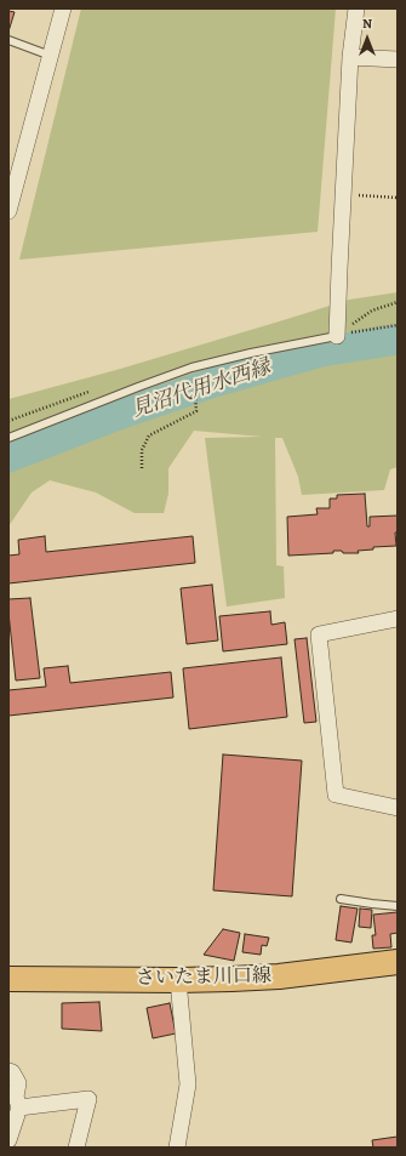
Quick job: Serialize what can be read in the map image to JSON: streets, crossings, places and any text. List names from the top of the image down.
{
  "streets": {
    "main road": ["さいたま川口線"]
  },
  "water": ["見沼代用水西縁"],
  "north": "top"
}
